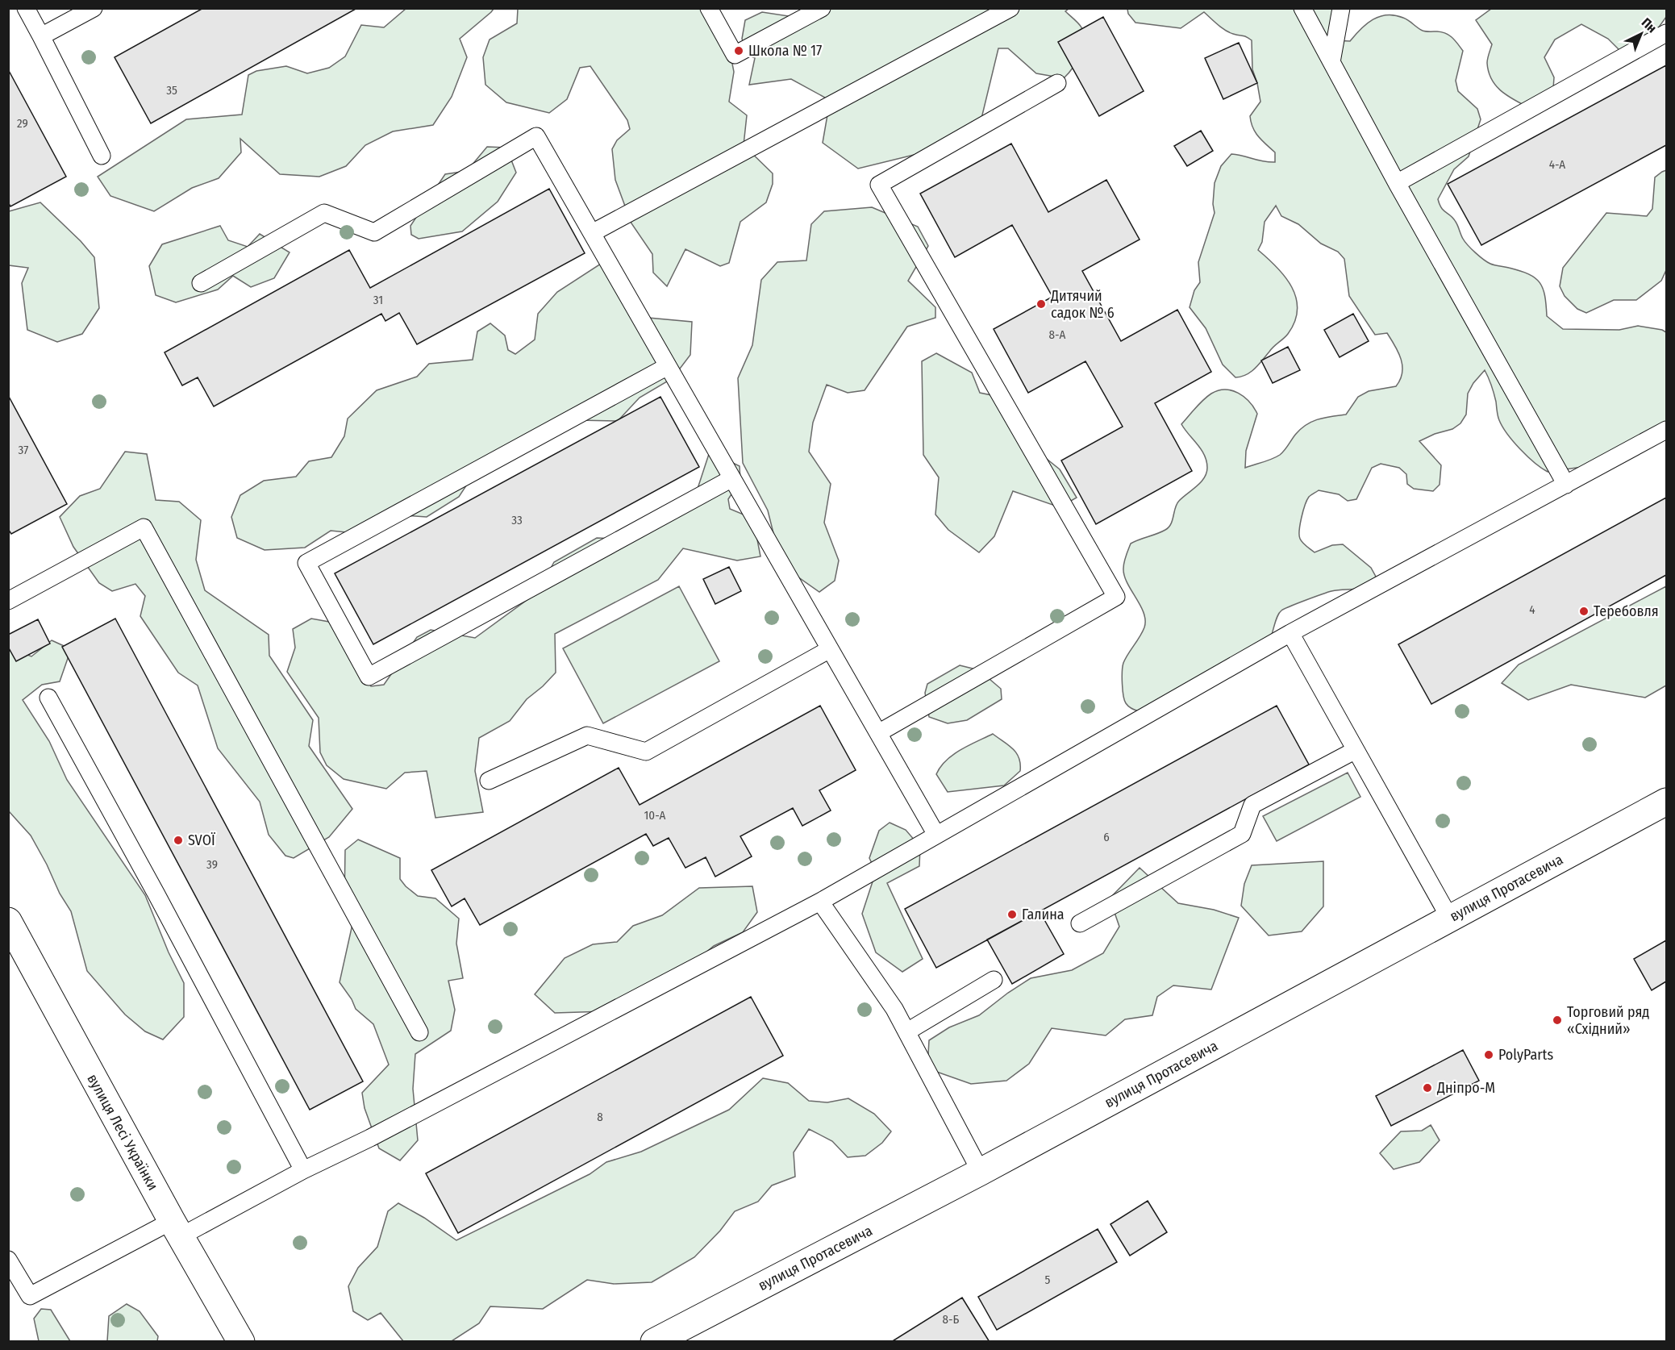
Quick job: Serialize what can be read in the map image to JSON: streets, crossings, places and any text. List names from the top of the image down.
{
  "streets": {
    "main road": ["вулиця Протасевича", "вулиця Лесі Українки"]
  },
  "places": [
    "Школа № 17",
    "Дитячий садок № 6",
    "Теребовля",
    "SVOЇ",
    "Галина",
    "Торговий ряд «Східний»",
    "PolyParts",
    "Дніпро-М"
  ],
  "house_numbers": [
    "35",
    "29",
    "4-А",
    "31",
    "8-А",
    "37",
    "33",
    "4",
    "10-А",
    "6",
    "39",
    "8",
    "5",
    "8-Б"
  ],
  "north": "top right"
}
